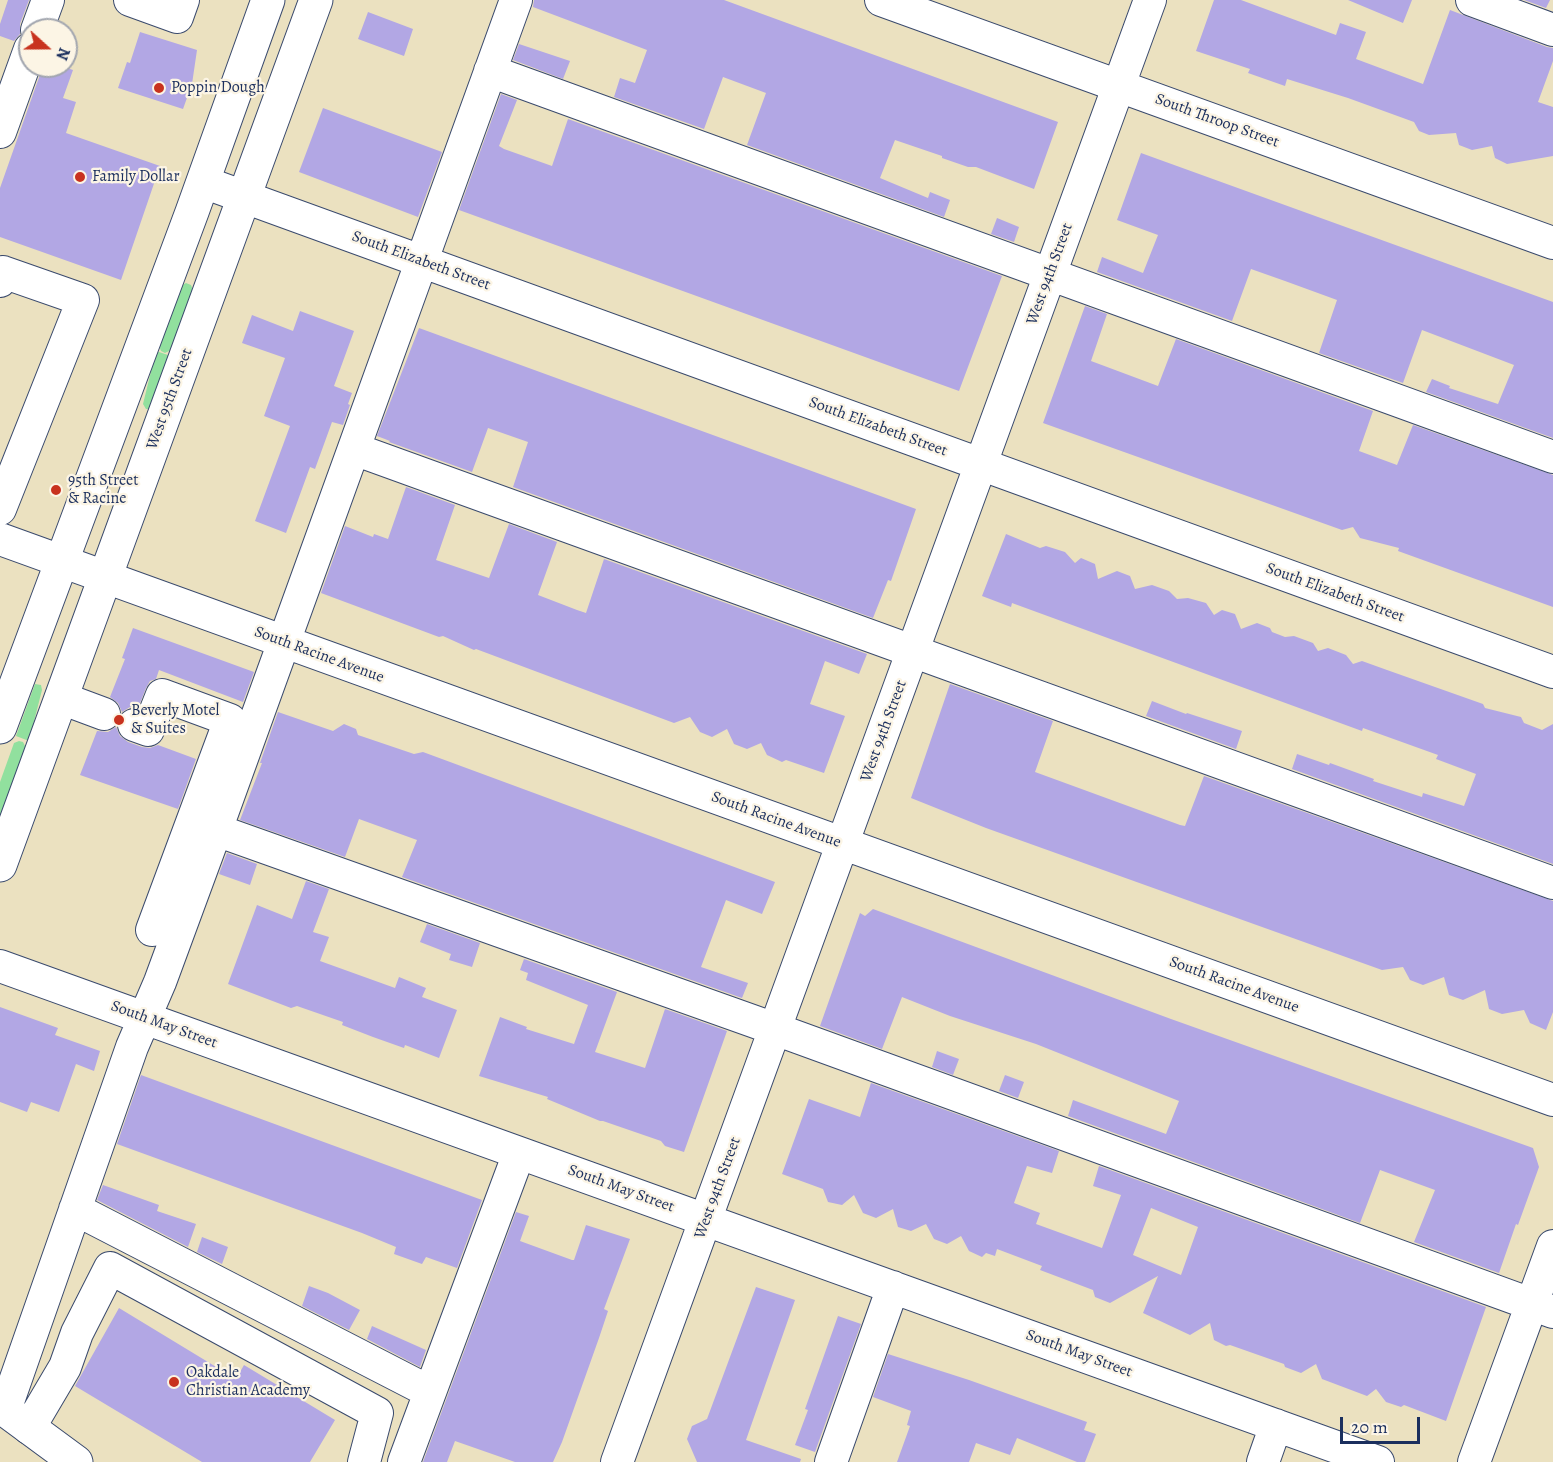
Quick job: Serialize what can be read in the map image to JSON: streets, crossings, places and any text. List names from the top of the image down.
{
  "streets": {
    "main road": ["West 95th Street"],
    "street": [
      "South Throop Street",
      "South Elizabeth Street",
      "West 94th Street",
      "South Racine Avenue",
      "South May Street"
    ]
  },
  "crossings": [
    ["South Throop Street", "West 94th Street"],
    ["South Elizabeth Street", "West 94th Street"],
    ["South Elizabeth Street", "West 95th Street"],
    ["West 94th Street", "South Racine Avenue"],
    ["West 94th Street", "South May Street"],
    ["West 95th Street", "South Racine Avenue"]
  ],
  "places": [
    "Poppin Dough",
    "Family Dollar",
    "95th Street & Racine",
    "Beverly Motel & Suites",
    "Oakdale Christian Academy"
  ],
  "scale_bar": "20 m",
  "north": "right"
}
